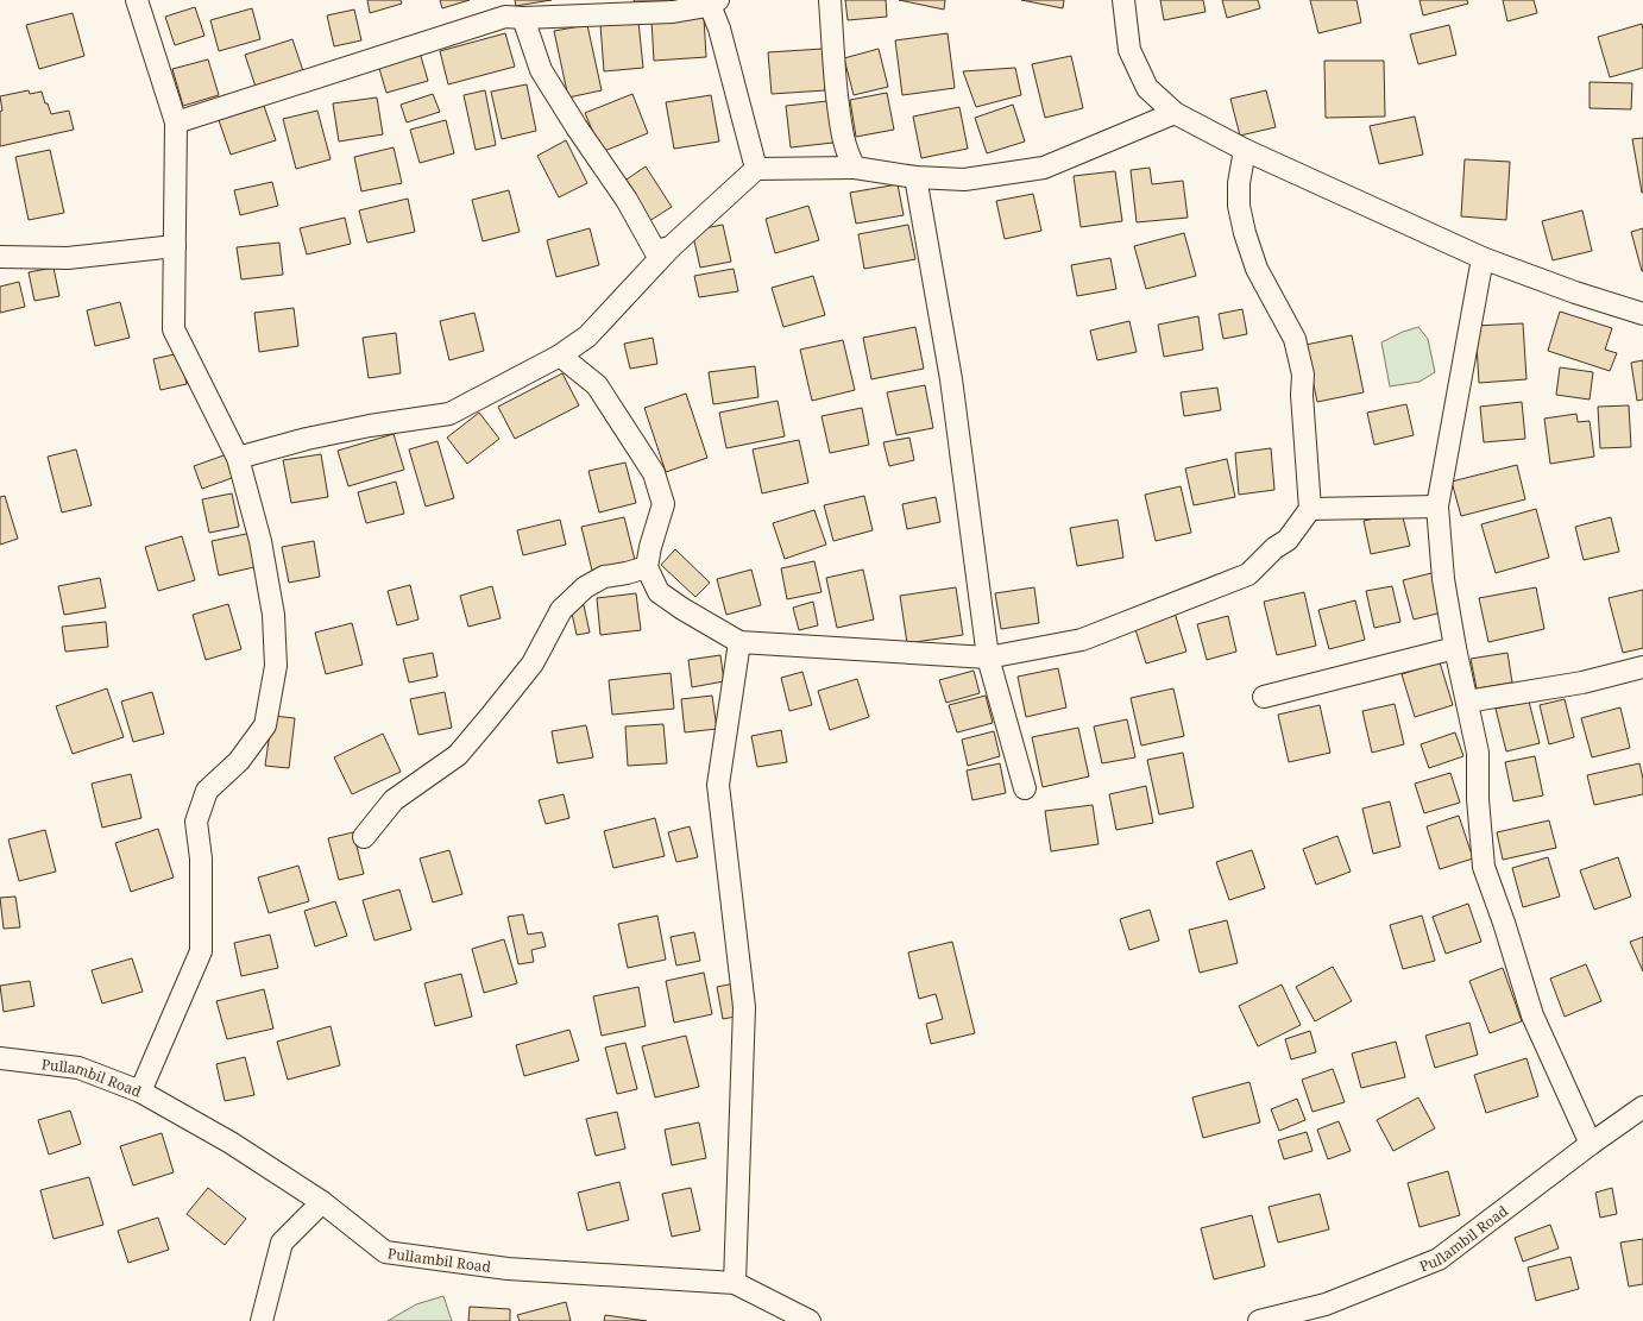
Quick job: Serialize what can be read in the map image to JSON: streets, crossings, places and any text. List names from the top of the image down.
{
  "streets": {
    "street": ["Pullambil Road"]
  }
}
